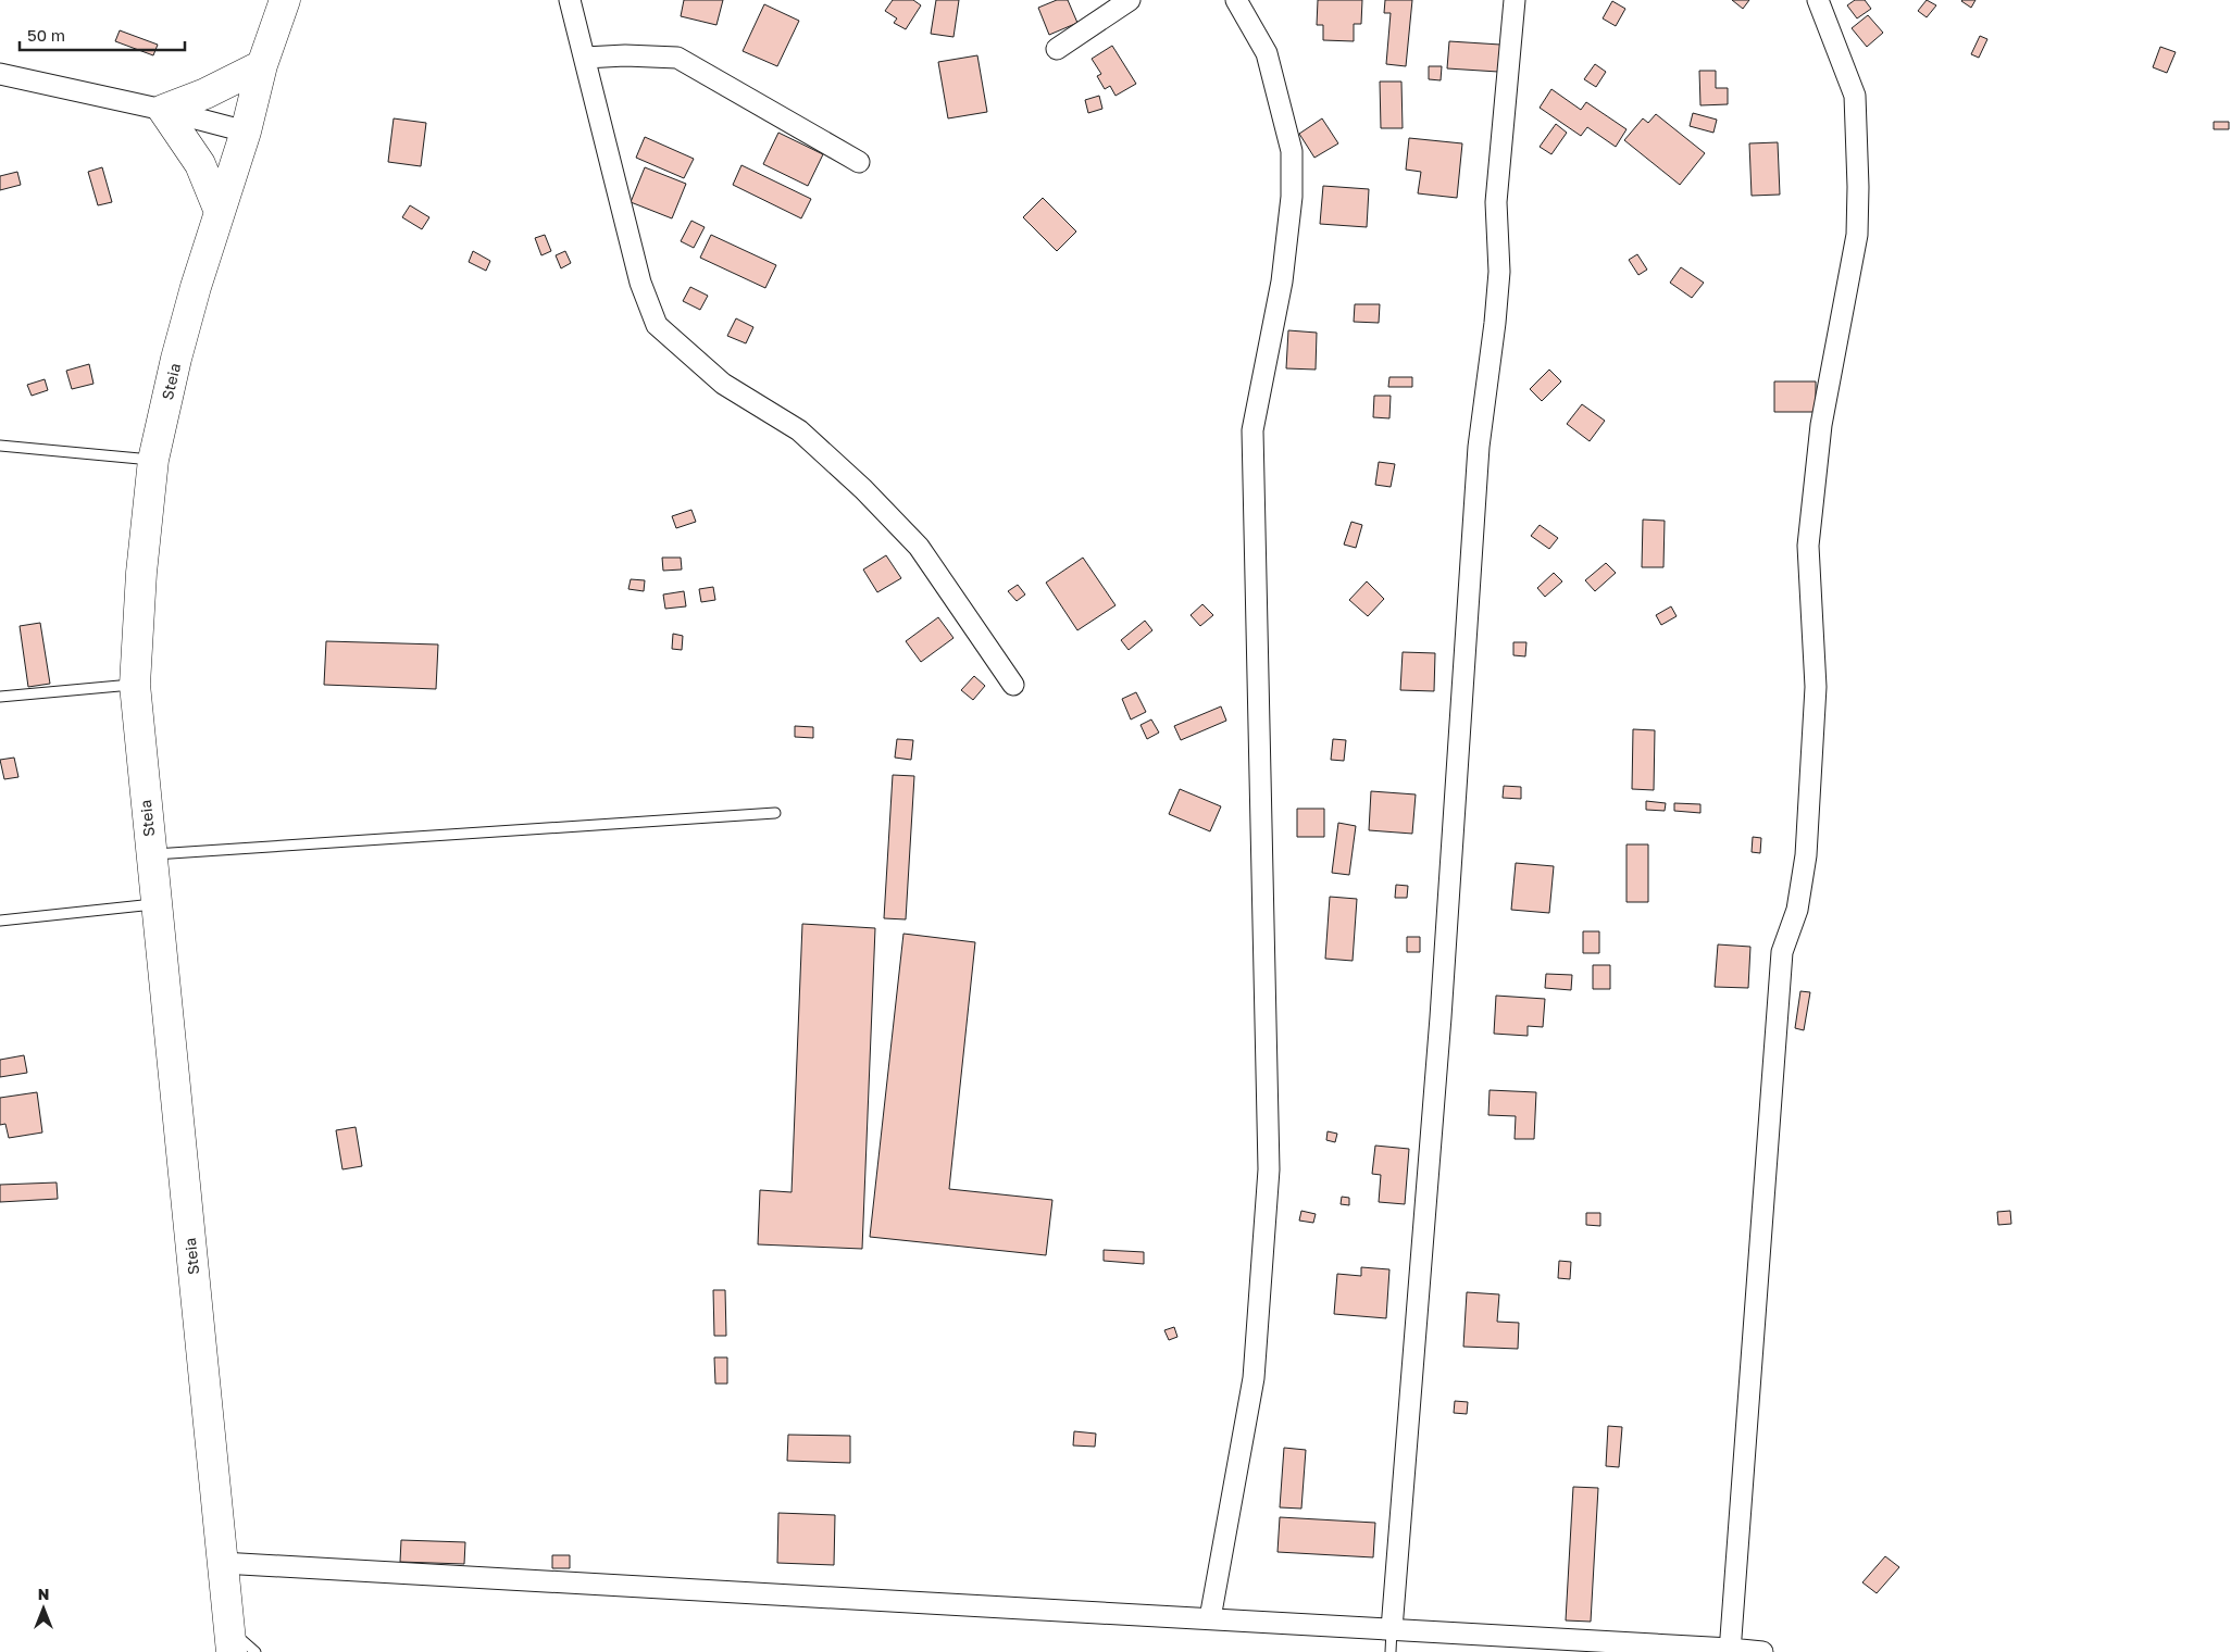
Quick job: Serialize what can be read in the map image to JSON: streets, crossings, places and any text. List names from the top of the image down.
{
  "streets": {
    "main road": ["Steia"]
  },
  "scale_bar": "50 m",
  "north": "top"
}
